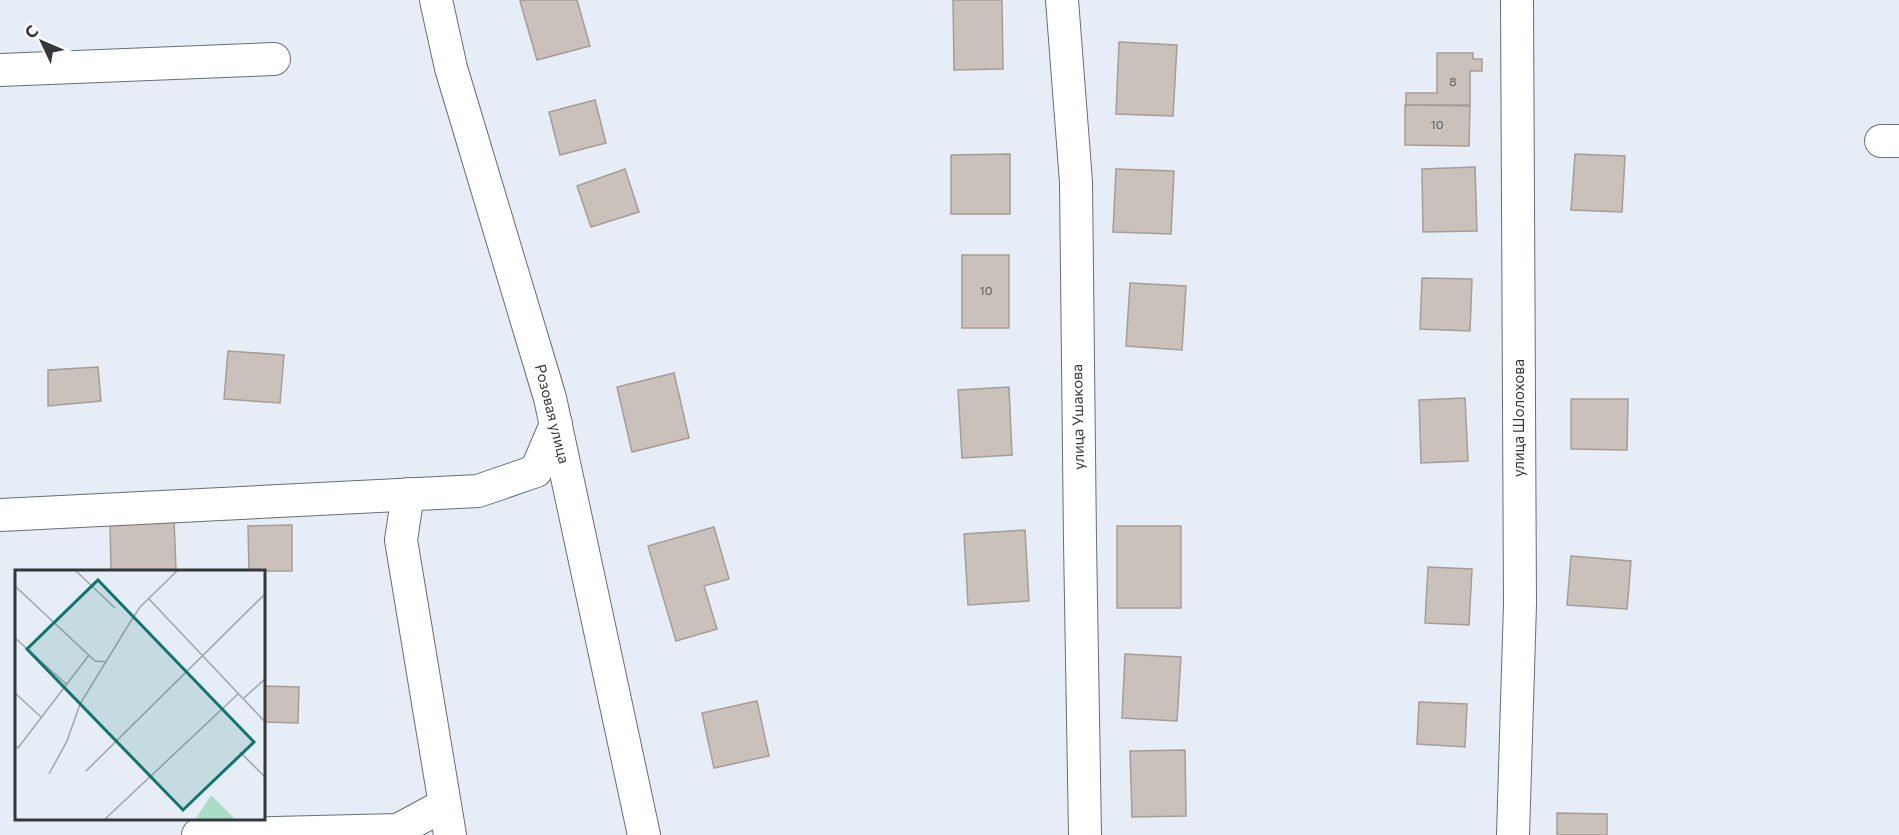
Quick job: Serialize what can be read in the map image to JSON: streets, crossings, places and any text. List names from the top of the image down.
{
  "streets": {
    "street": ["Розовая улица", "улица Ушакова", "улица Шолохова"]
  },
  "house_numbers": ["8", "10", "10"],
  "north": "top left"
}
